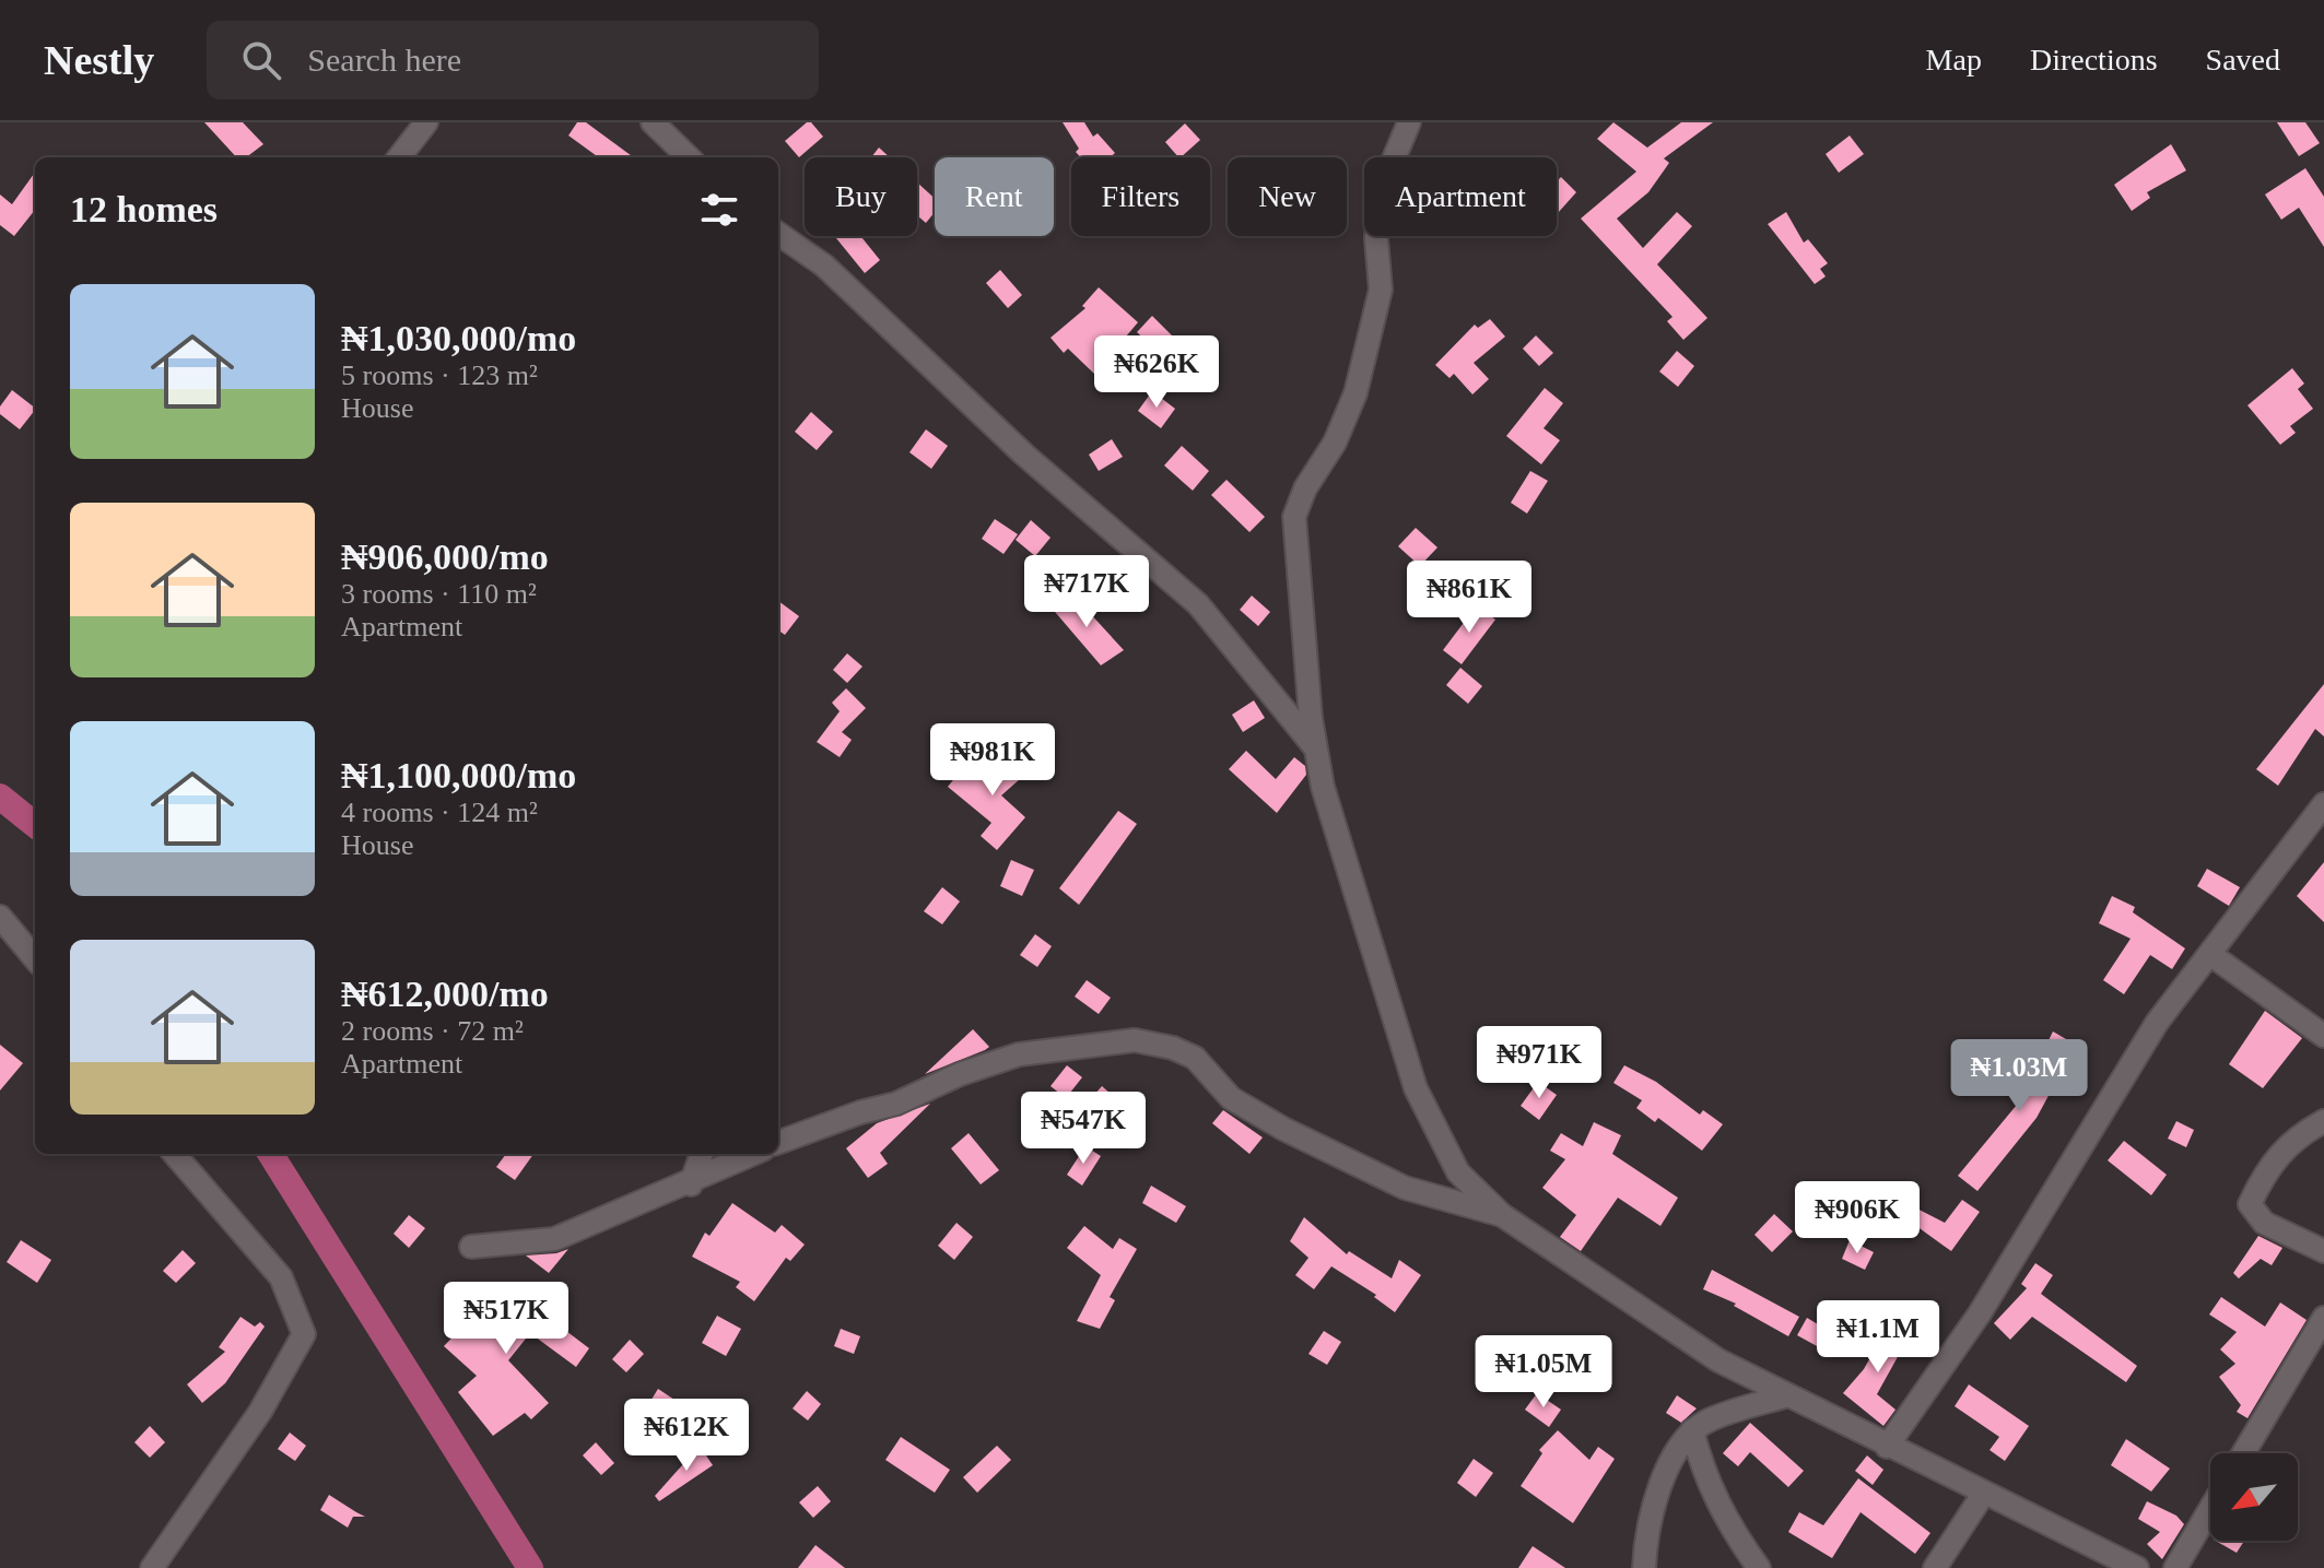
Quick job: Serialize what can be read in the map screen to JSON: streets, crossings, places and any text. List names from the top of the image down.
{
  "north": "bottom left",
  "page": {
    "header": "Nestly",
    "search": "Search here",
    "nav": ["Map", "Directions", "Saved"],
    "chip": [
      "Buy",
      "Rent",
      "Filters",
      "New",
      "Apartment"
    ],
    "heading": "12 homes",
    "list": [
      {
        "name": "₦1,030,000/mo",
        "note": "5 rooms · 123 m² · House"
      },
      {
        "name": "₦906,000/mo",
        "note": "3 rooms · 110 m² · Apartment"
      },
      {
        "name": "₦1,100,000/mo",
        "note": "4 rooms · 124 m² · House"
      },
      {
        "name": "₦612,000/mo",
        "note": "2 rooms · 72 m² · Apartment"
      }
    ],
    "price": [
      "₦626K",
      "₦717K",
      "₦861K",
      "₦981K",
      "₦971K",
      "₦1.03M",
      "₦547K",
      "₦906K",
      "₦517K",
      "₦1.1M",
      "₦1.05M",
      "₦612K"
    ]
  }
}
